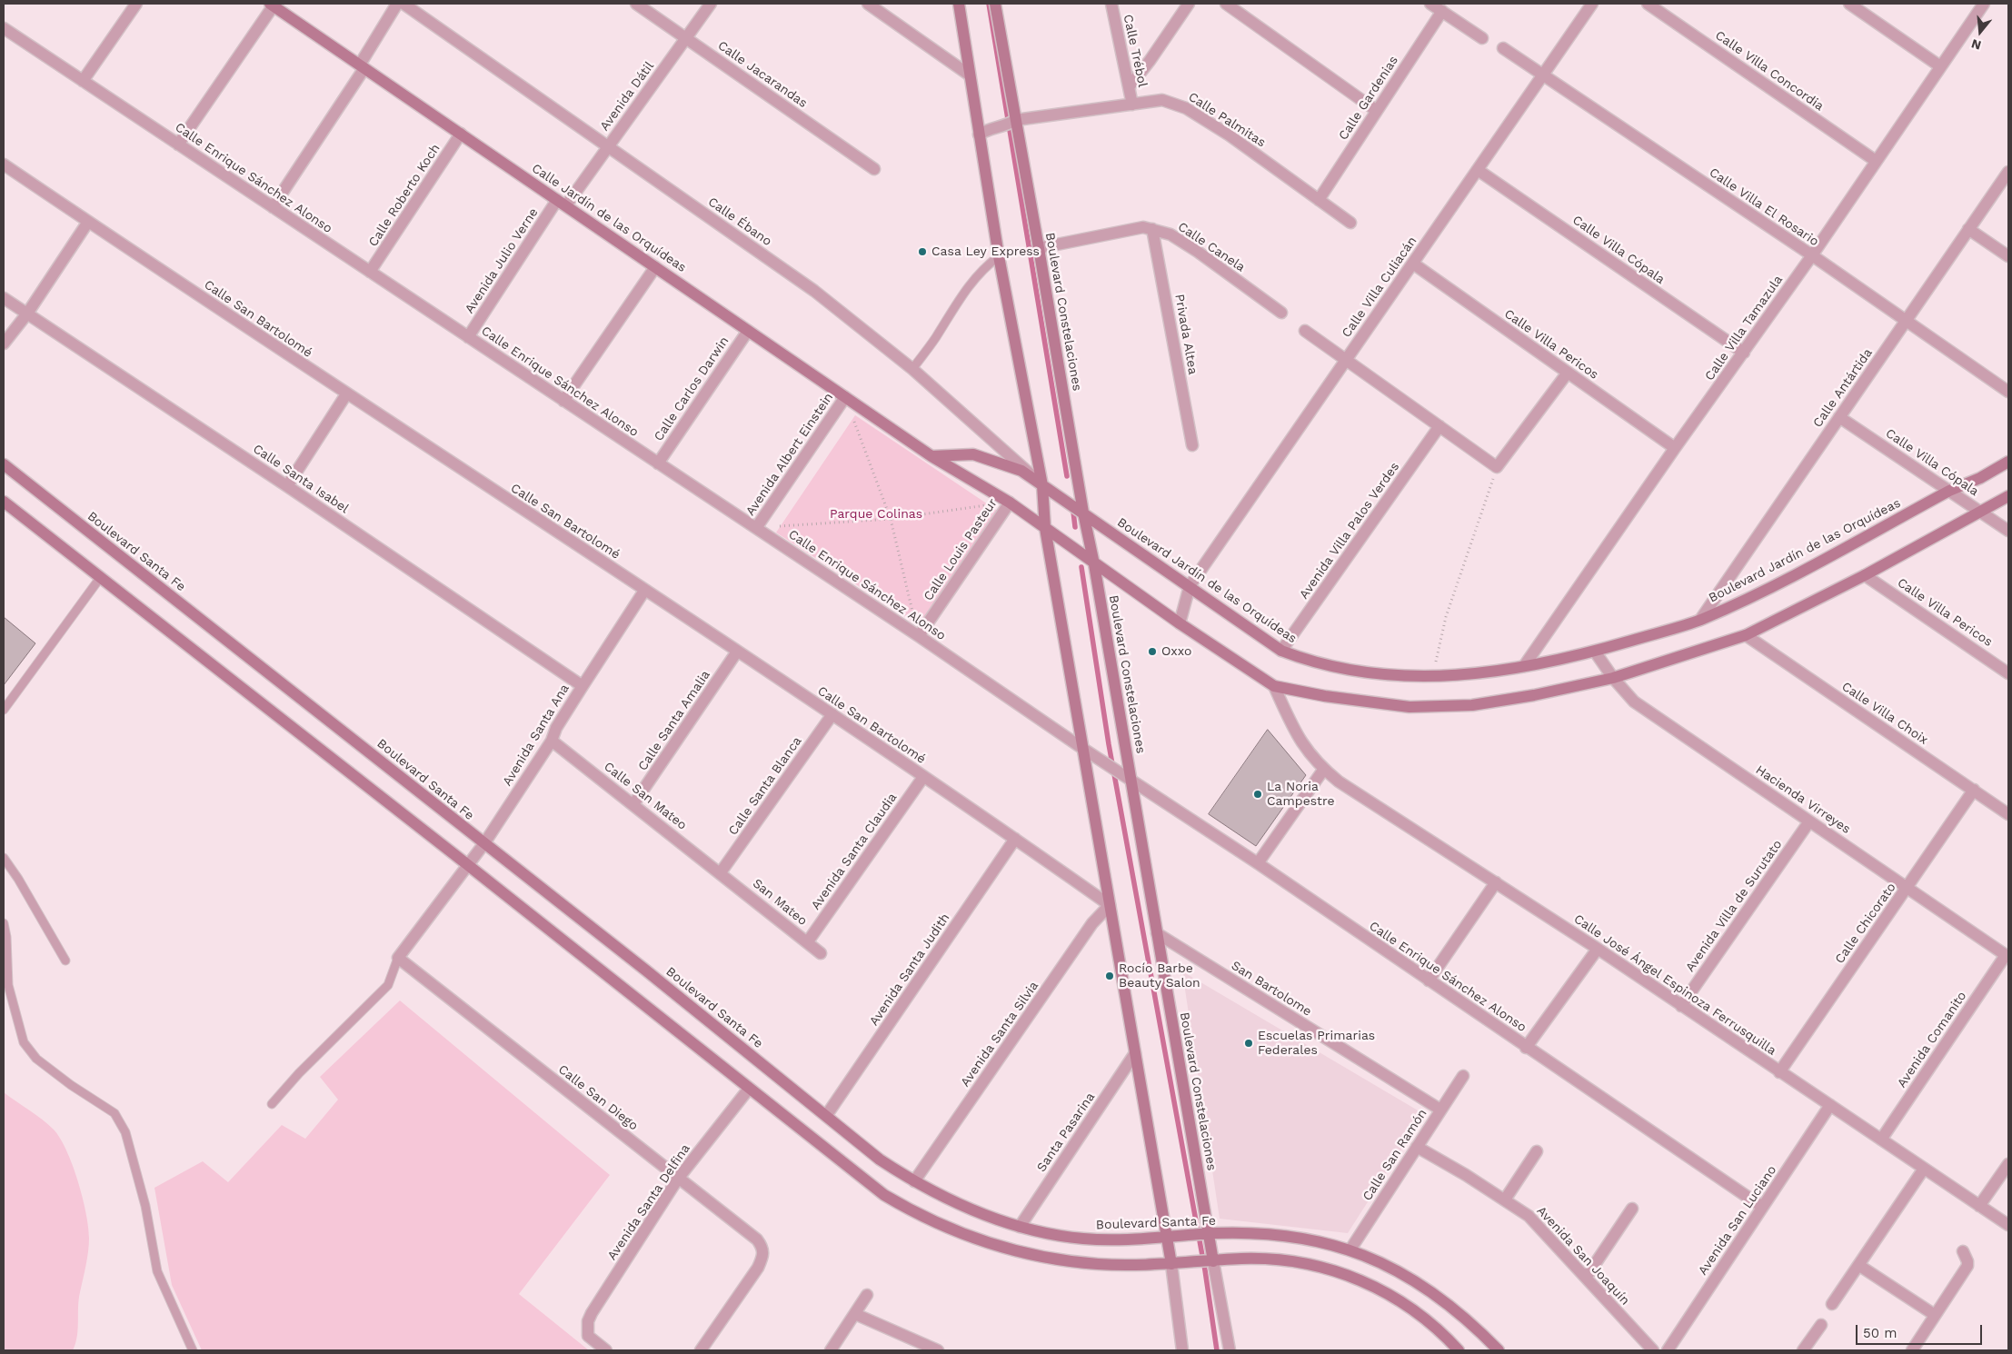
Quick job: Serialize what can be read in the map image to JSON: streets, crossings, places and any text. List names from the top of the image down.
{
  "streets": {
    "street": [
      "Calle Trébol",
      "Calle Villa Concordia",
      "Calle Jacarandas",
      "Avenida Dátil",
      "Calle Gardenias",
      "Calle Palmitas",
      "Calle Enrique Sánchez Alonso",
      "Calle Roberto Koch",
      "Calle Villa El Rosario",
      "Calle Jardín de las Orquídeas",
      "Calle Ébano",
      "Calle Canela",
      "Calle Villa Cópala",
      "Avenida Julio Verne",
      "Calle Villa Culiacán",
      "Boulevard Constelaciones",
      "Calle San Bartolomé",
      "Calle Villa Tamazula",
      "Privada Altea",
      "Calle Villa Pericos",
      "Calle Antártida",
      "Calle Carlos Darwin",
      "Avenida Albert Einstein",
      "Calle Santa Isabel",
      "Avenida Villa Palos Verdes",
      "Calle Louis Pasteur",
      "Boulevard Jardín de las Orquídeas",
      "Boulevard Santa Fe",
      "Calle Villa Choix",
      "Calle Santa Amalia",
      "Avenida Santa Ana",
      "Calle Santa Blanca",
      "Calle San Mateo",
      "Hacienda Virreyes",
      "Avenida Santa Claudia",
      "San Mateo",
      "Avenida Villa de Surutato",
      "Calle Chicorato",
      "Avenida Santa Judith",
      "Calle José Ángel Espinoza Ferrusquilla",
      "San Bartolome",
      "Avenida Santa Silvia",
      "Avenida Comanito",
      "Calle San Diego",
      "Santa Pasarina",
      "Calle San Ramón",
      "Avenida Santa Delfina",
      "Avenida San Luciano",
      "Avenida San Joaquín"
    ]
  },
  "crossings": [
    ["Calle Trébol", "Calle Palmitas"],
    ["Calle Villa Concordia", "Calle Villa Tamazula"],
    ["Calle Jacarandas", "Avenida Dátil"],
    ["Avenida Dátil", "Calle Jardín de las Orquídeas"],
    ["Avenida Dátil", "Calle Ébano"],
    ["Avenida Dátil", "Avenida Julio Verne"],
    ["Calle Gardenias", "Calle Palmitas"],
    ["Calle Palmitas", "Boulevard Constelaciones"],
    ["Calle Enrique Sánchez Alonso", "Calle Roberto Koch"],
    ["Calle Enrique Sánchez Alonso", "Avenida Julio Verne"],
    ["Calle Enrique Sánchez Alonso", "Boulevard Constelaciones"],
    ["Calle Enrique Sánchez Alonso", "Calle Carlos Darwin"],
    ["Calle Enrique Sánchez Alonso", "Avenida Albert Einstein"],
    ["Calle Enrique Sánchez Alonso", "Calle Louis Pasteur"],
    ["Calle Enrique Sánchez Alonso", "Avenida San Luciano"],
    ["Calle Roberto Koch", "Calle Jardín de las Orquídeas"],
    ["Calle Villa El Rosario", "Calle Villa Culiacán"],
    ["Calle Villa El Rosario", "Calle Villa Tamazula"],
    ["Calle Villa El Rosario", "Calle Antártida"],
    ["Calle Jardín de las Orquídeas", "Avenida Julio Verne"],
    ["Calle Jardín de las Orquídeas", "Boulevard Constelaciones"],
    ["Calle Jardín de las Orquídeas", "Calle Carlos Darwin"],
    ["Calle Jardín de las Orquídeas", "Avenida Albert Einstein"],
    ["Calle Jardín de las Orquídeas", "Calle Louis Pasteur"],
    ["Calle Ébano", "Boulevard Jardín de las Orquídeas"],
    ["Calle Canela", "Boulevard Constelaciones"],
    ["Calle Canela", "Privada Altea"],
    ["Calle Villa Cópala", "Calle Villa Culiacán"],
    ["Calle Villa Cópala", "Calle Villa Tamazula"],
    ["Calle Villa Cópala", "Calle Antártida"],
    ["Calle Villa Cópala", "Boulevard Jardín de las Orquídeas"],
    ["Calle Villa Culiacán", "Calle Villa Pericos"],
    ["Calle Villa Culiacán", "Boulevard Jardín de las Orquídeas"],
    ["Boulevard Constelaciones", "Boulevard Jardín de las Orquídeas"],
    ["Boulevard Constelaciones", "Boulevard Santa Fe"],
    ["Boulevard Constelaciones", "San Bartolome"],
    ["Calle San Bartolomé", "Calle Santa Amalia"],
    ["Calle San Bartolomé", "Avenida Santa Ana"],
    ["Calle San Bartolomé", "Calle Santa Blanca"],
    ["Calle San Bartolomé", "Avenida Santa Claudia"],
    ["Calle San Bartolomé", "Avenida Santa Judith"],
    ["Calle San Bartolomé", "Avenida Santa Silvia"],
    ["Calle Villa Tamazula", "Calle Villa Pericos"],
    ["Calle Villa Tamazula", "Boulevard Jardín de las Orquídeas"],
    ["Calle Antártida", "Boulevard Jardín de las Orquídeas"],
    ["Calle Santa Isabel", "Avenida Santa Ana"],
    ["Avenida Villa Palos Verdes", "Boulevard Jardín de las Orquídeas"],
    ["Boulevard Jardín de las Orquídeas", "Hacienda Virreyes"],
    ["Boulevard Santa Fe", "Avenida Santa Ana"],
    ["Boulevard Santa Fe", "Avenida Santa Judith"],
    ["Boulevard Santa Fe", "Avenida Santa Silvia"],
    ["Boulevard Santa Fe", "Santa Pasarina"],
    ["Boulevard Santa Fe", "Calle San Ramón"],
    ["Calle Villa Choix", "Calle Chicorato"],
    ["Calle Santa Amalia", "Calle San Mateo"],
    ["Avenida Santa Ana", "Calle San Mateo"],
    ["Avenida Santa Ana", "Calle San Diego"],
    ["Calle Santa Blanca", "Calle San Mateo"],
    ["Calle Santa Blanca", "San Mateo"],
    ["Calle San Mateo", "San Mateo"],
    ["Hacienda Virreyes", "Avenida Villa de Surutato"],
    ["Hacienda Virreyes", "Calle Chicorato"],
    ["Hacienda Virreyes", "Avenida Comanito"],
    ["Avenida Santa Claudia", "San Mateo"],
    ["Avenida Villa de Surutato", "Calle José Ángel Espinoza Ferrusquilla"],
    ["Calle Chicorato", "Calle José Ángel Espinoza Ferrusquilla"],
    ["Calle José Ángel Espinoza Ferrusquilla", "Avenida Comanito"],
    ["Calle José Ángel Espinoza Ferrusquilla", "Avenida San Luciano"],
    ["San Bartolome", "Calle San Ramón"],
    ["Calle San Diego", "Avenida Santa Delfina"],
    ["Calle San Ramón", "Avenida San Joaquín"]
  ],
  "parks": ["Parque Colinas"],
  "places": [
    "Casa Ley Express",
    "Oxxo",
    "La Noria Campestre",
    "Rocío Barbe Beauty Salon",
    "Escuelas Primarias Federales"
  ],
  "scale_bar": "50 m",
  "north": "bottom"
}
